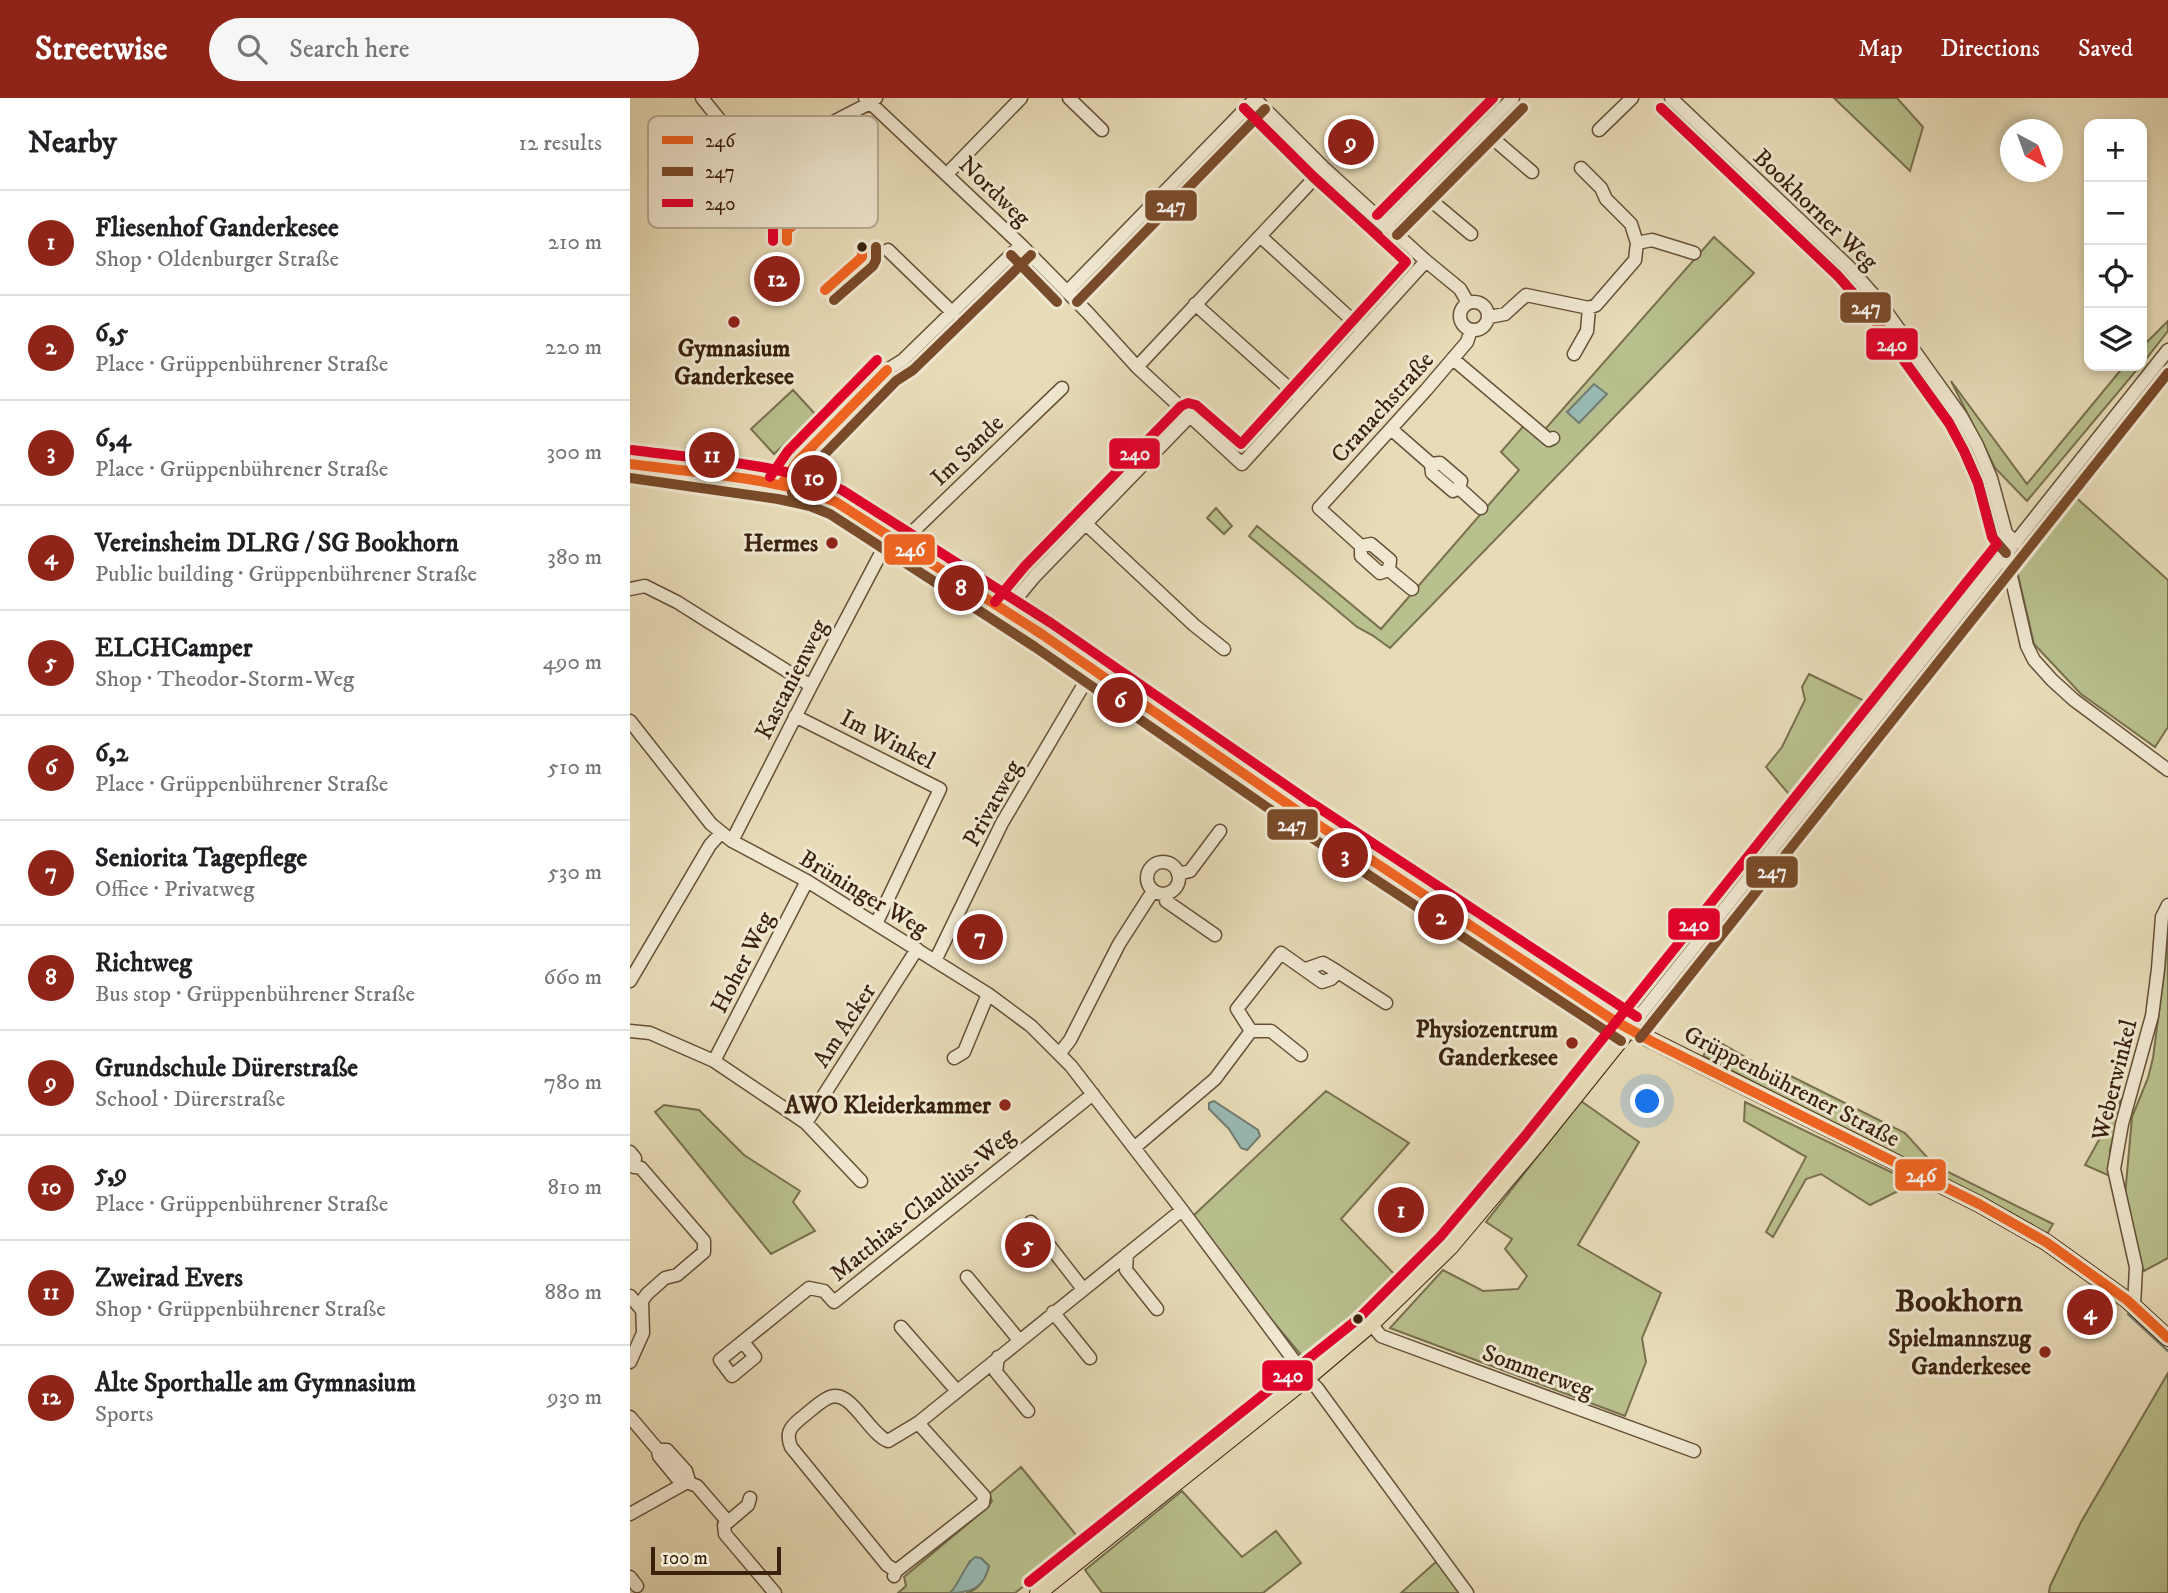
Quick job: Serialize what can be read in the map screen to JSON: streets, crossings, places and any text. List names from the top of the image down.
{
  "streets": {
    "main road": ["Grüppenbührener Straße"],
    "street": [
      "Nordweg",
      "Bookhorner Weg",
      "Cranachstraße",
      "Im Sande",
      "Kastanienweg",
      "Im Winkel",
      "Privatweg",
      "Brüninger Weg",
      "Hoher Weg",
      "Am Acker",
      "Weberwinkel",
      "Matthias-Claudius-Weg",
      "Sommerweg"
    ]
  },
  "crossings": [
    ["Im Sande", "Kastanienweg"],
    ["Im Sande", "Grüppenbührener Straße"],
    ["Kastanienweg", "Im Winkel"],
    ["Kastanienweg", "Brüninger Weg"],
    ["Kastanienweg", "Grüppenbührener Straße"],
    ["Im Winkel", "Brüninger Weg"],
    ["Privatweg", "Brüninger Weg"],
    ["Privatweg", "Grüppenbührener Straße"],
    ["Brüninger Weg", "Hoher Weg"],
    ["Brüninger Weg", "Am Acker"],
    ["Brüninger Weg", "Matthias-Claudius-Weg"],
    ["Weberwinkel", "Grüppenbührener Straße"]
  ],
  "districts": ["Bookhorn"],
  "places": [
    "Gymnasium Ganderkesee",
    "Hermes",
    "Physiozentrum Ganderkesee",
    "AWO Kleiderkammer",
    "Spielmannszug Ganderkesee"
  ],
  "lines": ["transit line 240", "transit line 247", "transit line 246"],
  "legend": ["246", "247", "240"],
  "scale_bar": "100 m",
  "north": "bottom right",
  "page": {
    "header": "Streetwise",
    "search": "Search here",
    "nav": ["Map", "Directions", "Saved"],
    "heading": ["Nearby", "12 results"],
    "pins": [
      "9",
      "12",
      "11",
      "10",
      "8",
      "6",
      "3",
      "2",
      "7",
      "1",
      "5",
      "4"
    ],
    "map_buttons": ["+", "−"],
    "list": [
      {
        "mark": "1",
        "name": "Fliesenhof Ganderkesee",
        "note": "Shop · Oldenburger Straße",
        "value": "210 m"
      },
      {
        "mark": "2",
        "name": "6,5",
        "note": "Place · Grüppenbührener Straße",
        "value": "220 m"
      },
      {
        "mark": "3",
        "name": "6,4",
        "note": "Place · Grüppenbührener Straße",
        "value": "300 m"
      },
      {
        "mark": "4",
        "name": "Vereinsheim DLRG / SG Bookhorn",
        "note": "Public building · Grüppenbührener Straße",
        "value": "380 m"
      },
      {
        "mark": "5",
        "name": "ELCHCamper",
        "note": "Shop · Theodor-Storm-Weg",
        "value": "490 m"
      },
      {
        "mark": "6",
        "name": "6,2",
        "note": "Place · Grüppenbührener Straße",
        "value": "510 m"
      },
      {
        "mark": "7",
        "name": "Seniorita Tagepflege",
        "note": "Office · Privatweg",
        "value": "530 m"
      },
      {
        "mark": "8",
        "name": "Richtweg",
        "note": "Bus stop · Grüppenbührener Straße",
        "value": "660 m"
      },
      {
        "mark": "9",
        "name": "Grundschule Dürerstraße",
        "note": "School · Dürerstraße",
        "value": "780 m"
      },
      {
        "mark": "10",
        "name": "5,9",
        "note": "Place · Grüppenbührener Straße",
        "value": "810 m"
      },
      {
        "mark": "11",
        "name": "Zweirad Evers",
        "note": "Shop · Grüppenbührener Straße",
        "value": "880 m"
      },
      {
        "mark": "12",
        "name": "Alte Sporthalle am Gymnasium",
        "note": "Sports",
        "value": "930 m"
      }
    ],
    "scale": "100 m"
  }
}
